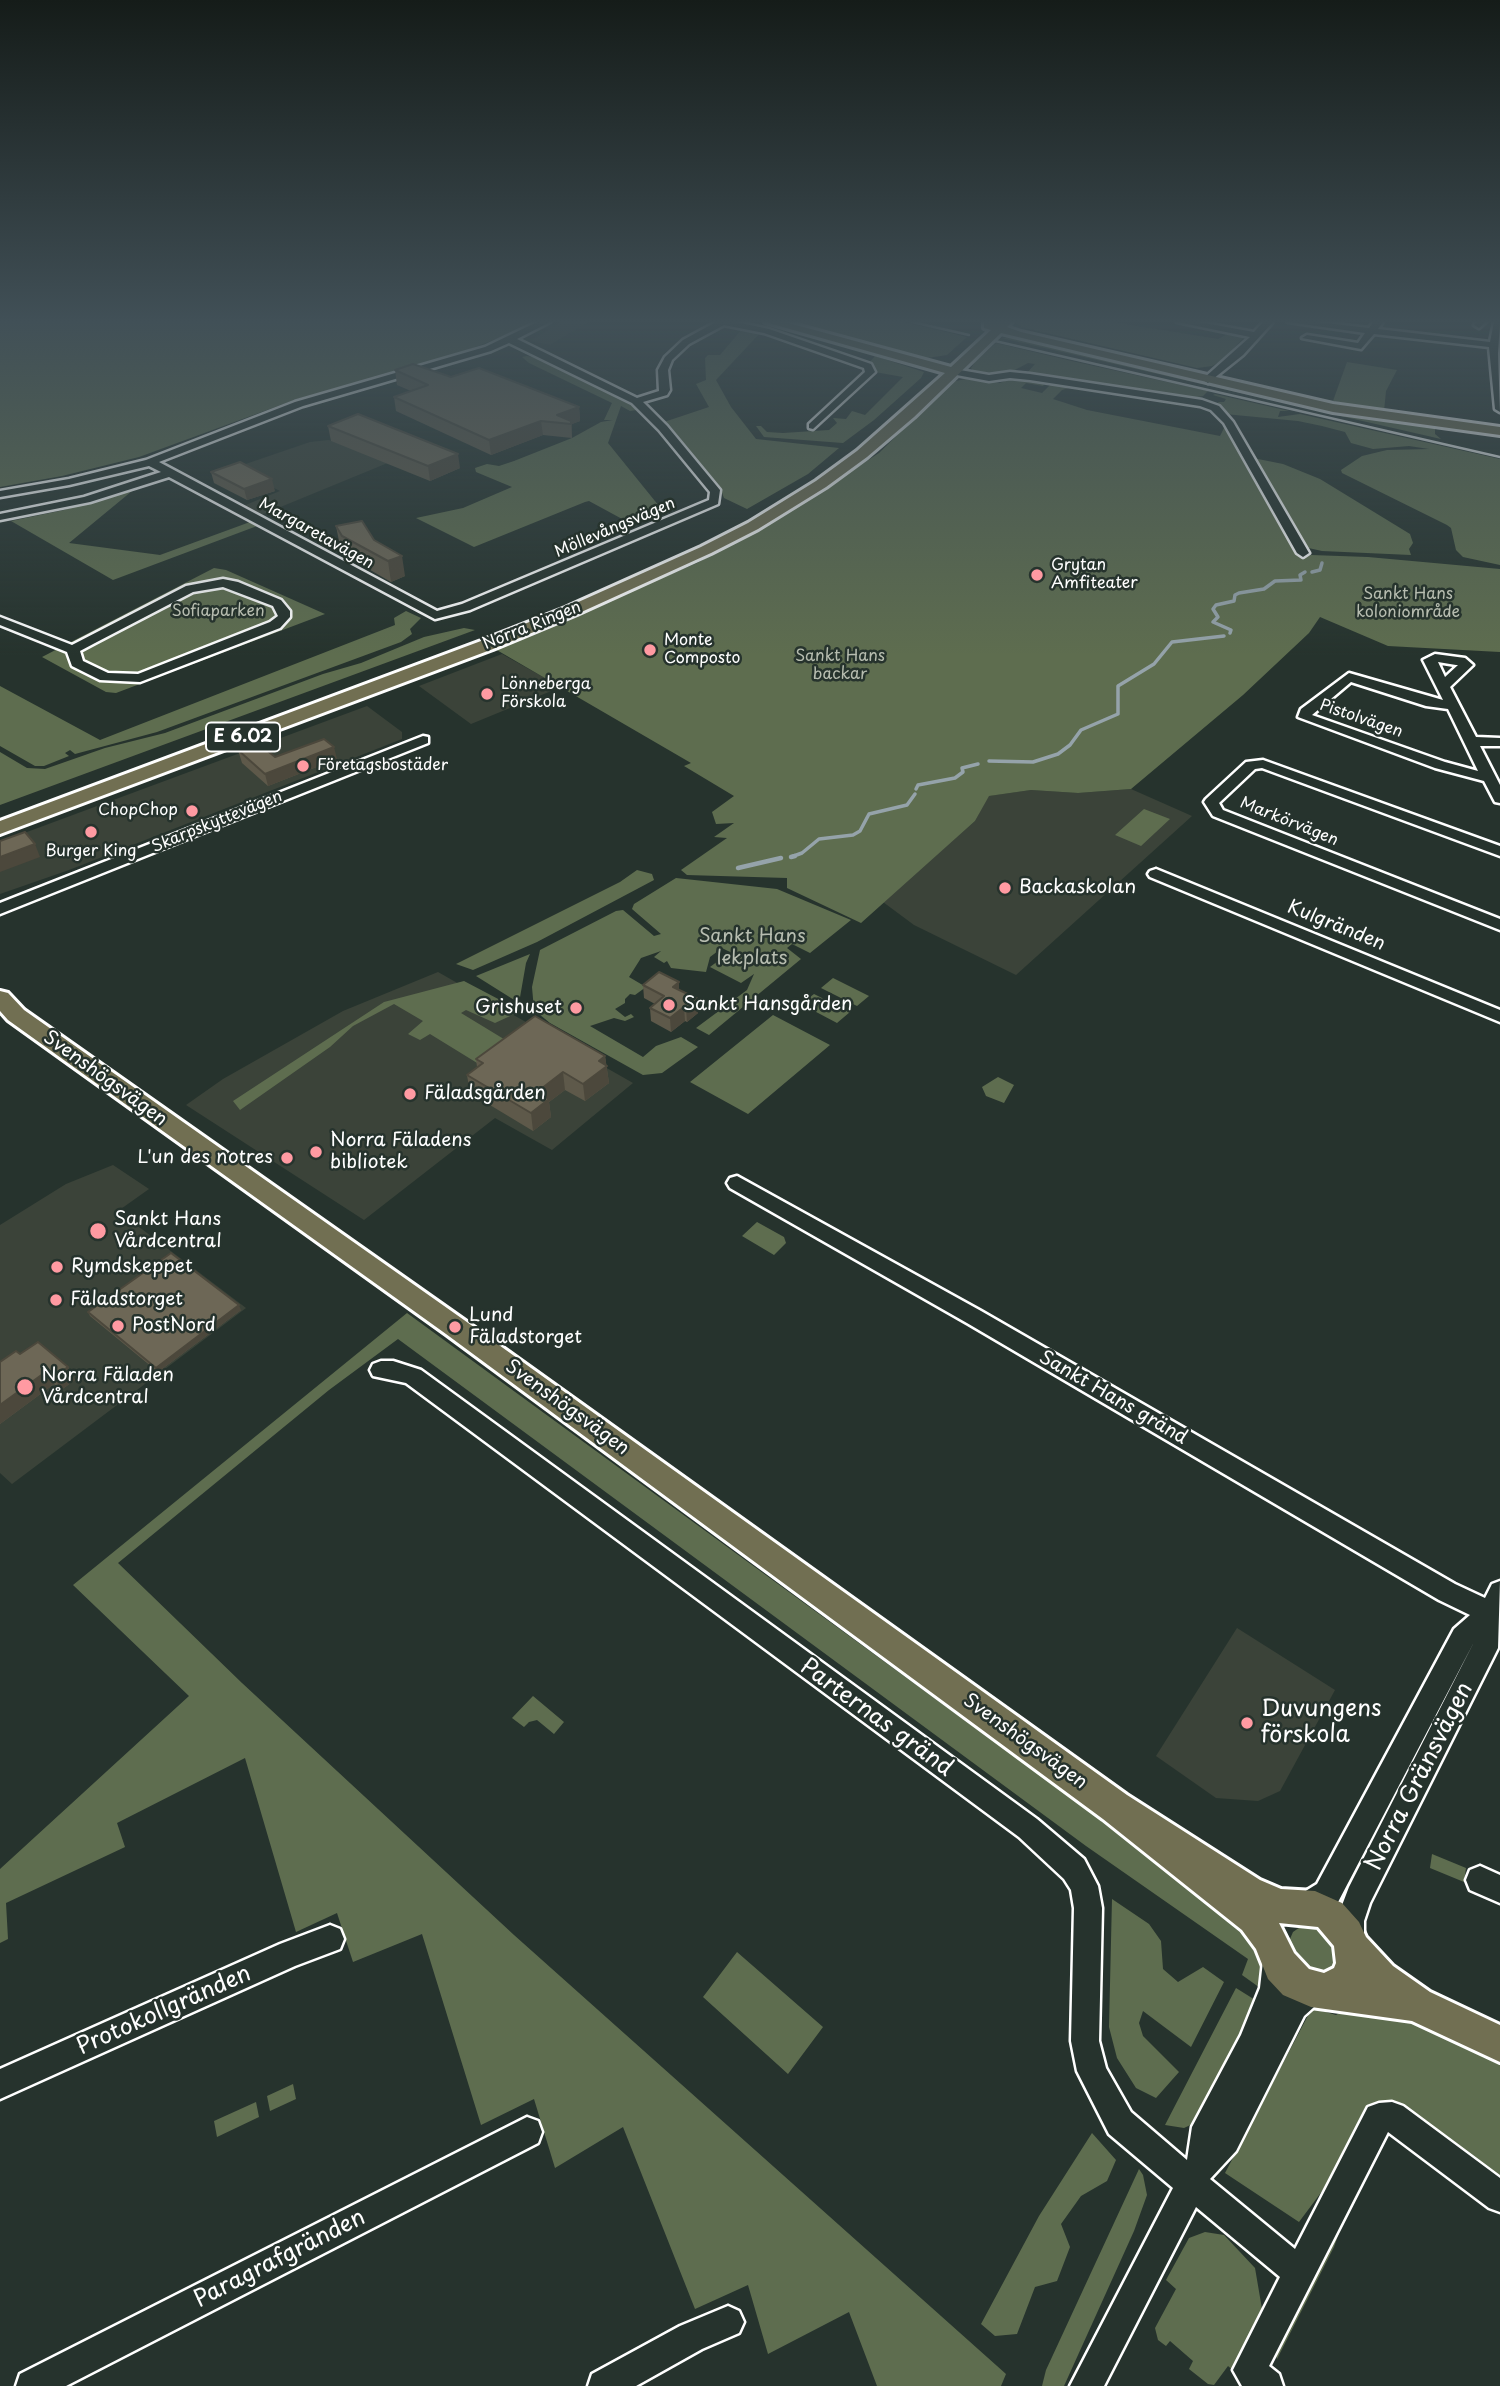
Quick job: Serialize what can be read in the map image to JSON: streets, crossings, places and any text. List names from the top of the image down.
{
  "streets": {
    "main road": ["Norra Ringen", "E 6.02", "Svenshögsvägen"],
    "street": [
      "Möllevångsvägen",
      "Margaretavägen",
      "Pistolvägen",
      "Skarpskyttevägen",
      "Markörvägen",
      "Kulgränden",
      "Sankt Hans gränd",
      "Parternas gränd",
      "Norra Gränsvägen",
      "Protokollgränden",
      "Paragrafgränden"
    ]
  },
  "crossings": [
    ["Möllevångsvägen", "Margaretavägen"],
    ["Svenshögsvägen", "Norra Gränsvägen"],
    ["Sankt Hans gränd", "Norra Gränsvägen"]
  ],
  "parks": [
    "Sankt Hans koloniområde",
    "Sofiaparken",
    "Sankt Hans backar",
    "Sankt Hans lekplats"
  ],
  "places": [
    "Grytan Amfiteater",
    "Monte Composto",
    "Lönneberga Förskola",
    "Företagsbostäder",
    "ChopChop",
    "Burger King",
    "Backaskolan",
    "Sankt Hansgården",
    "Grishuset",
    "Fäladsgården",
    "Norra Fäladens bibliotek",
    "L'un des notres",
    "Sankt Hans Vårdcentral",
    "Rymdskeppet",
    "Fäladstorget",
    "PostNord",
    "Lund Fäladstorget",
    "Norra Fäladen Vårdcentral",
    "Duvungens förskola"
  ]
}
